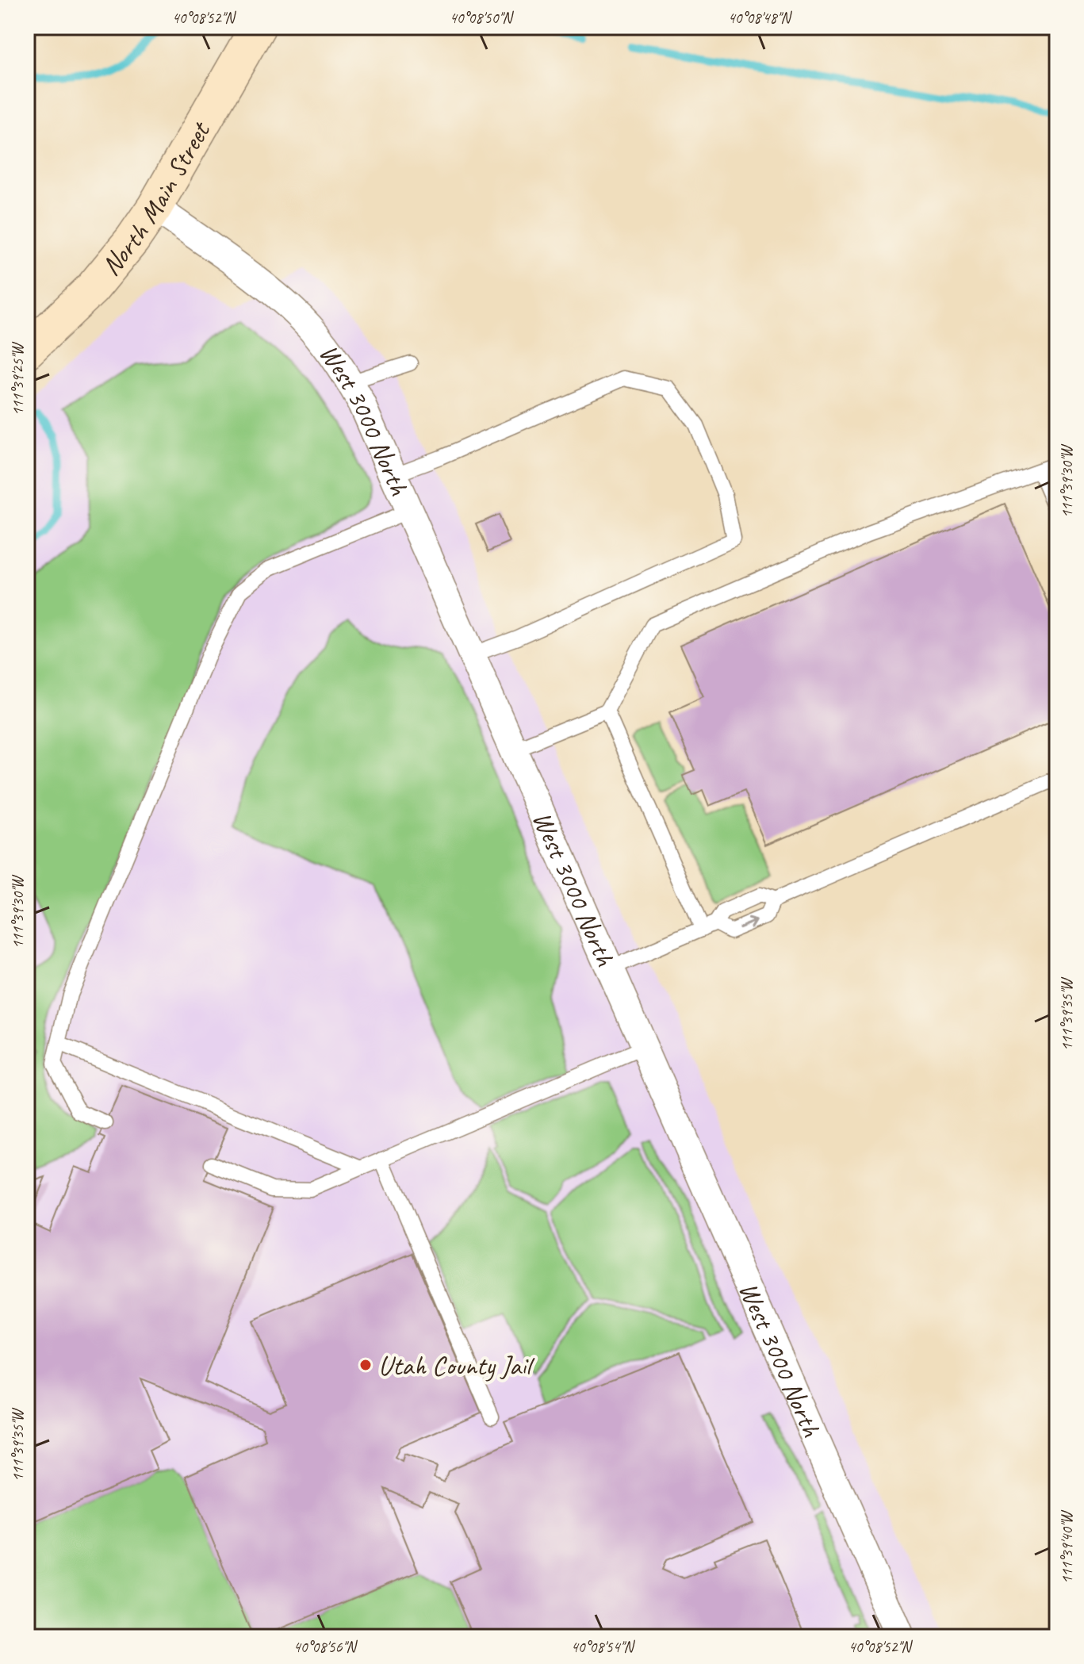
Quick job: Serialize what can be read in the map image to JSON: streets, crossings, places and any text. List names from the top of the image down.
{
  "streets": {
    "street": ["North Main Street", "West 3000 North"]
  },
  "crossings": [
    ["North Main Street", "West 3000 North"]
  ],
  "places": ["Utah County Jail"],
  "coordinates": [
    "40°08'52\"N",
    "40°08'50\"N",
    "40°08'48\"N",
    "111°39'25\"W",
    "111°39'30\"W",
    "111°39'35\"W",
    "111°39'40\"W",
    "40°08'56\"N",
    "40°08'54\"N"
  ]
}
